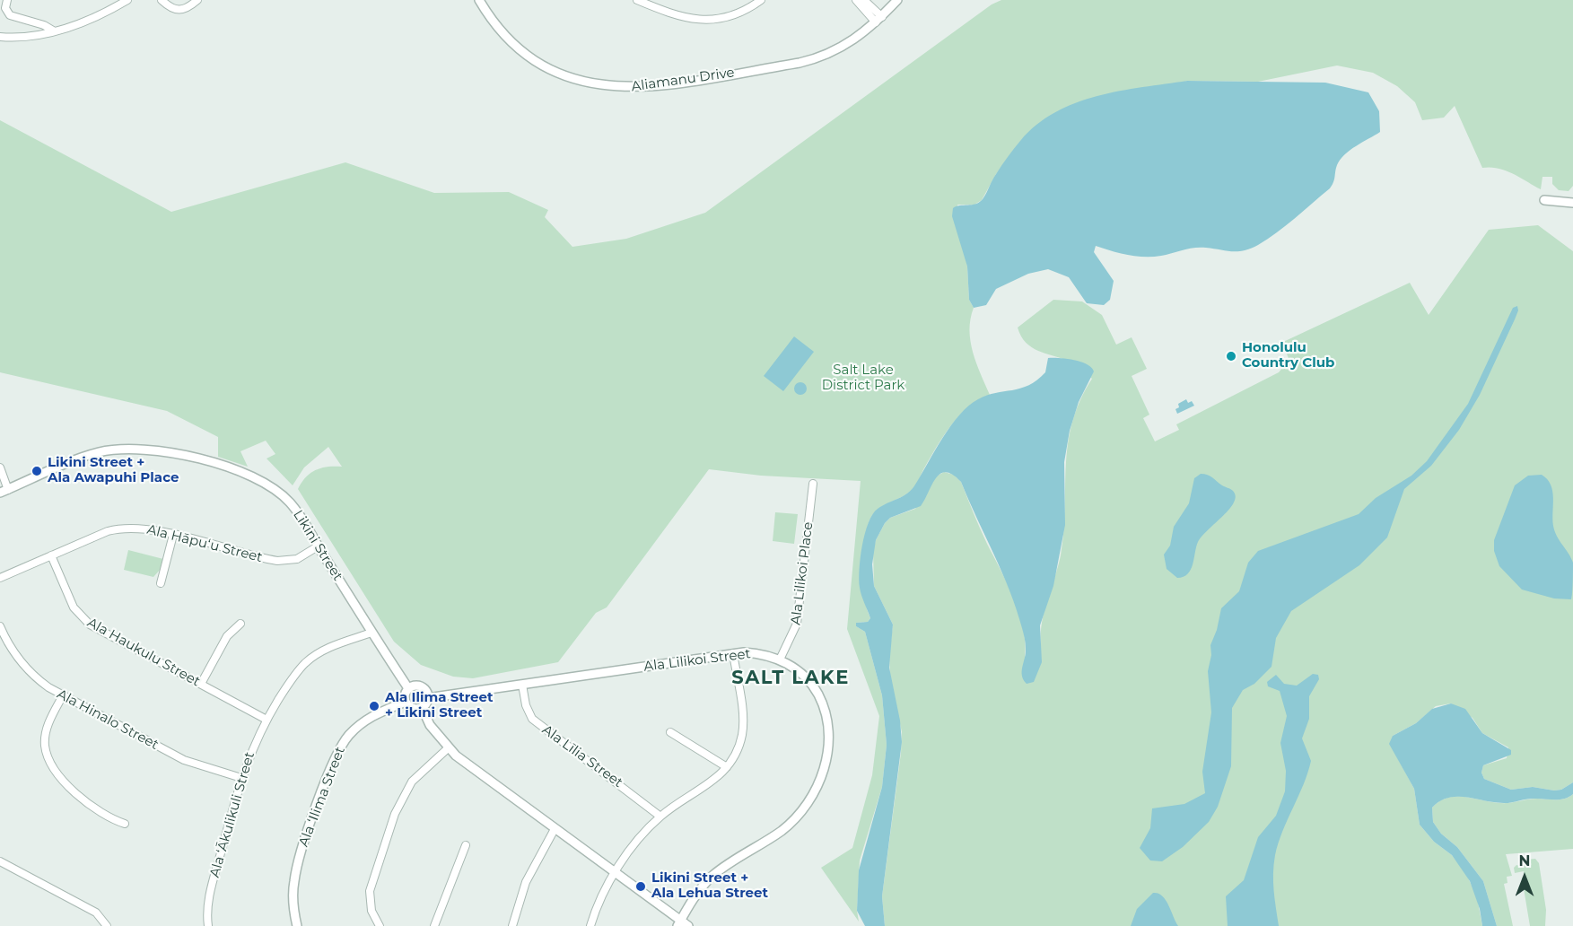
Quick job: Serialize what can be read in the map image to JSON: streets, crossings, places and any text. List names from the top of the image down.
{
  "streets": {
    "street": [
      "Aliamanu Drive",
      "Ala Hāpuʻu Street",
      "Likini Street",
      "Ala Lilikoi Place",
      "Ala Haukulu Street",
      "Ala Lilikoi Street",
      "Ala Hinalo Street",
      "Ala Līlia Street",
      "Ala ʻIlima Street",
      "Ala ʻĀkulikuli Street"
    ]
  },
  "crossings": [
    ["Ala Hāpuʻu Street", "Likini Street"],
    ["Ala Hāpuʻu Street", "Ala Haukulu Street"],
    ["Likini Street", "Ala Lilikoi Street"],
    ["Likini Street", "Ala ʻIlima Street"],
    ["Likini Street", "Ala ʻĀkulikuli Street"],
    ["Ala Lilikoi Place", "Ala Lilikoi Street"],
    ["Ala Haukulu Street", "Ala ʻĀkulikuli Street"],
    ["Ala Lilikoi Street", "Ala Līlia Street"],
    ["Ala Lilikoi Street", "Ala ʻIlima Street"],
    ["Ala Hinalo Street", "Ala ʻĀkulikuli Street"]
  ],
  "districts": ["SALT LAKE"],
  "parks": ["Salt Lake District Park"],
  "places": [
    "Honolulu Country Club",
    "Likini Street + Ala Awapuhi Place",
    "Ala Ilima Street + Likini Street",
    "Likini Street + Ala Lehua Street"
  ],
  "north": "top"
}
